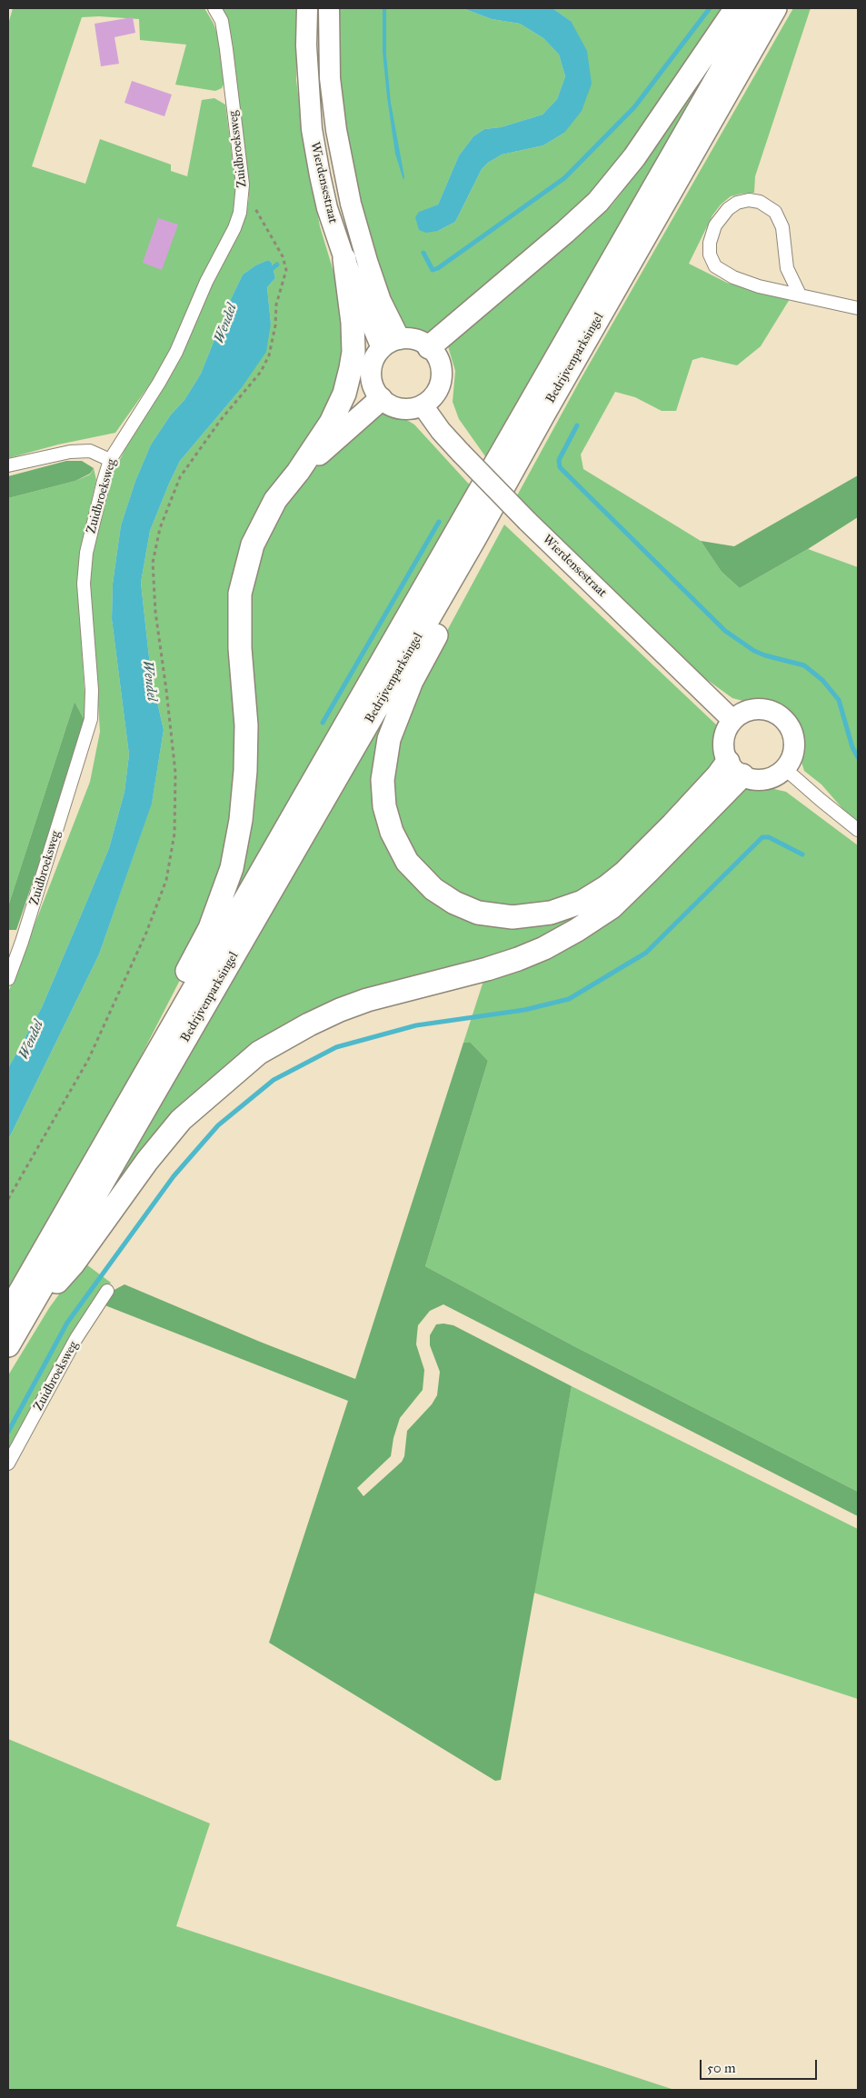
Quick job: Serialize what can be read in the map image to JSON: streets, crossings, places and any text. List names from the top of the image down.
{
  "streets": {
    "highway": ["Bedrijvenparksingel"],
    "main road": ["Wierdensestraat"],
    "street": ["Zuidbroeksweg"]
  },
  "water": ["Wendel"],
  "scale_bar": "50 m"
}
